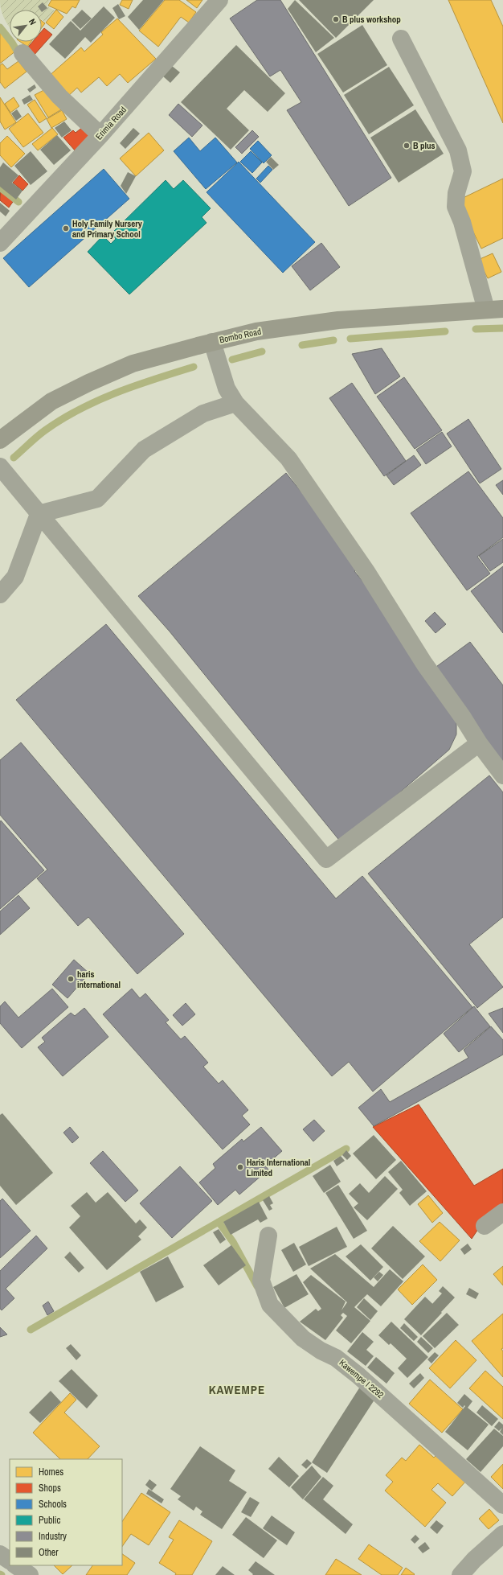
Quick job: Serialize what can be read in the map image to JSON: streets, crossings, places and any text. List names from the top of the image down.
{
  "streets": {
    "main road": ["Bombo Road"],
    "street": ["Erimia Road", "Kawempe I 2292"]
  },
  "districts": ["KAWEMPE"],
  "places": [
    "B plus workshop",
    "B plus",
    "Holy Family Nursery and Primary School",
    "haris international",
    "Haris International Limited"
  ],
  "legend": [
    "Homes",
    "Shops",
    "Schools",
    "Public",
    "Industry",
    "Other"
  ],
  "north": "top right"
}
